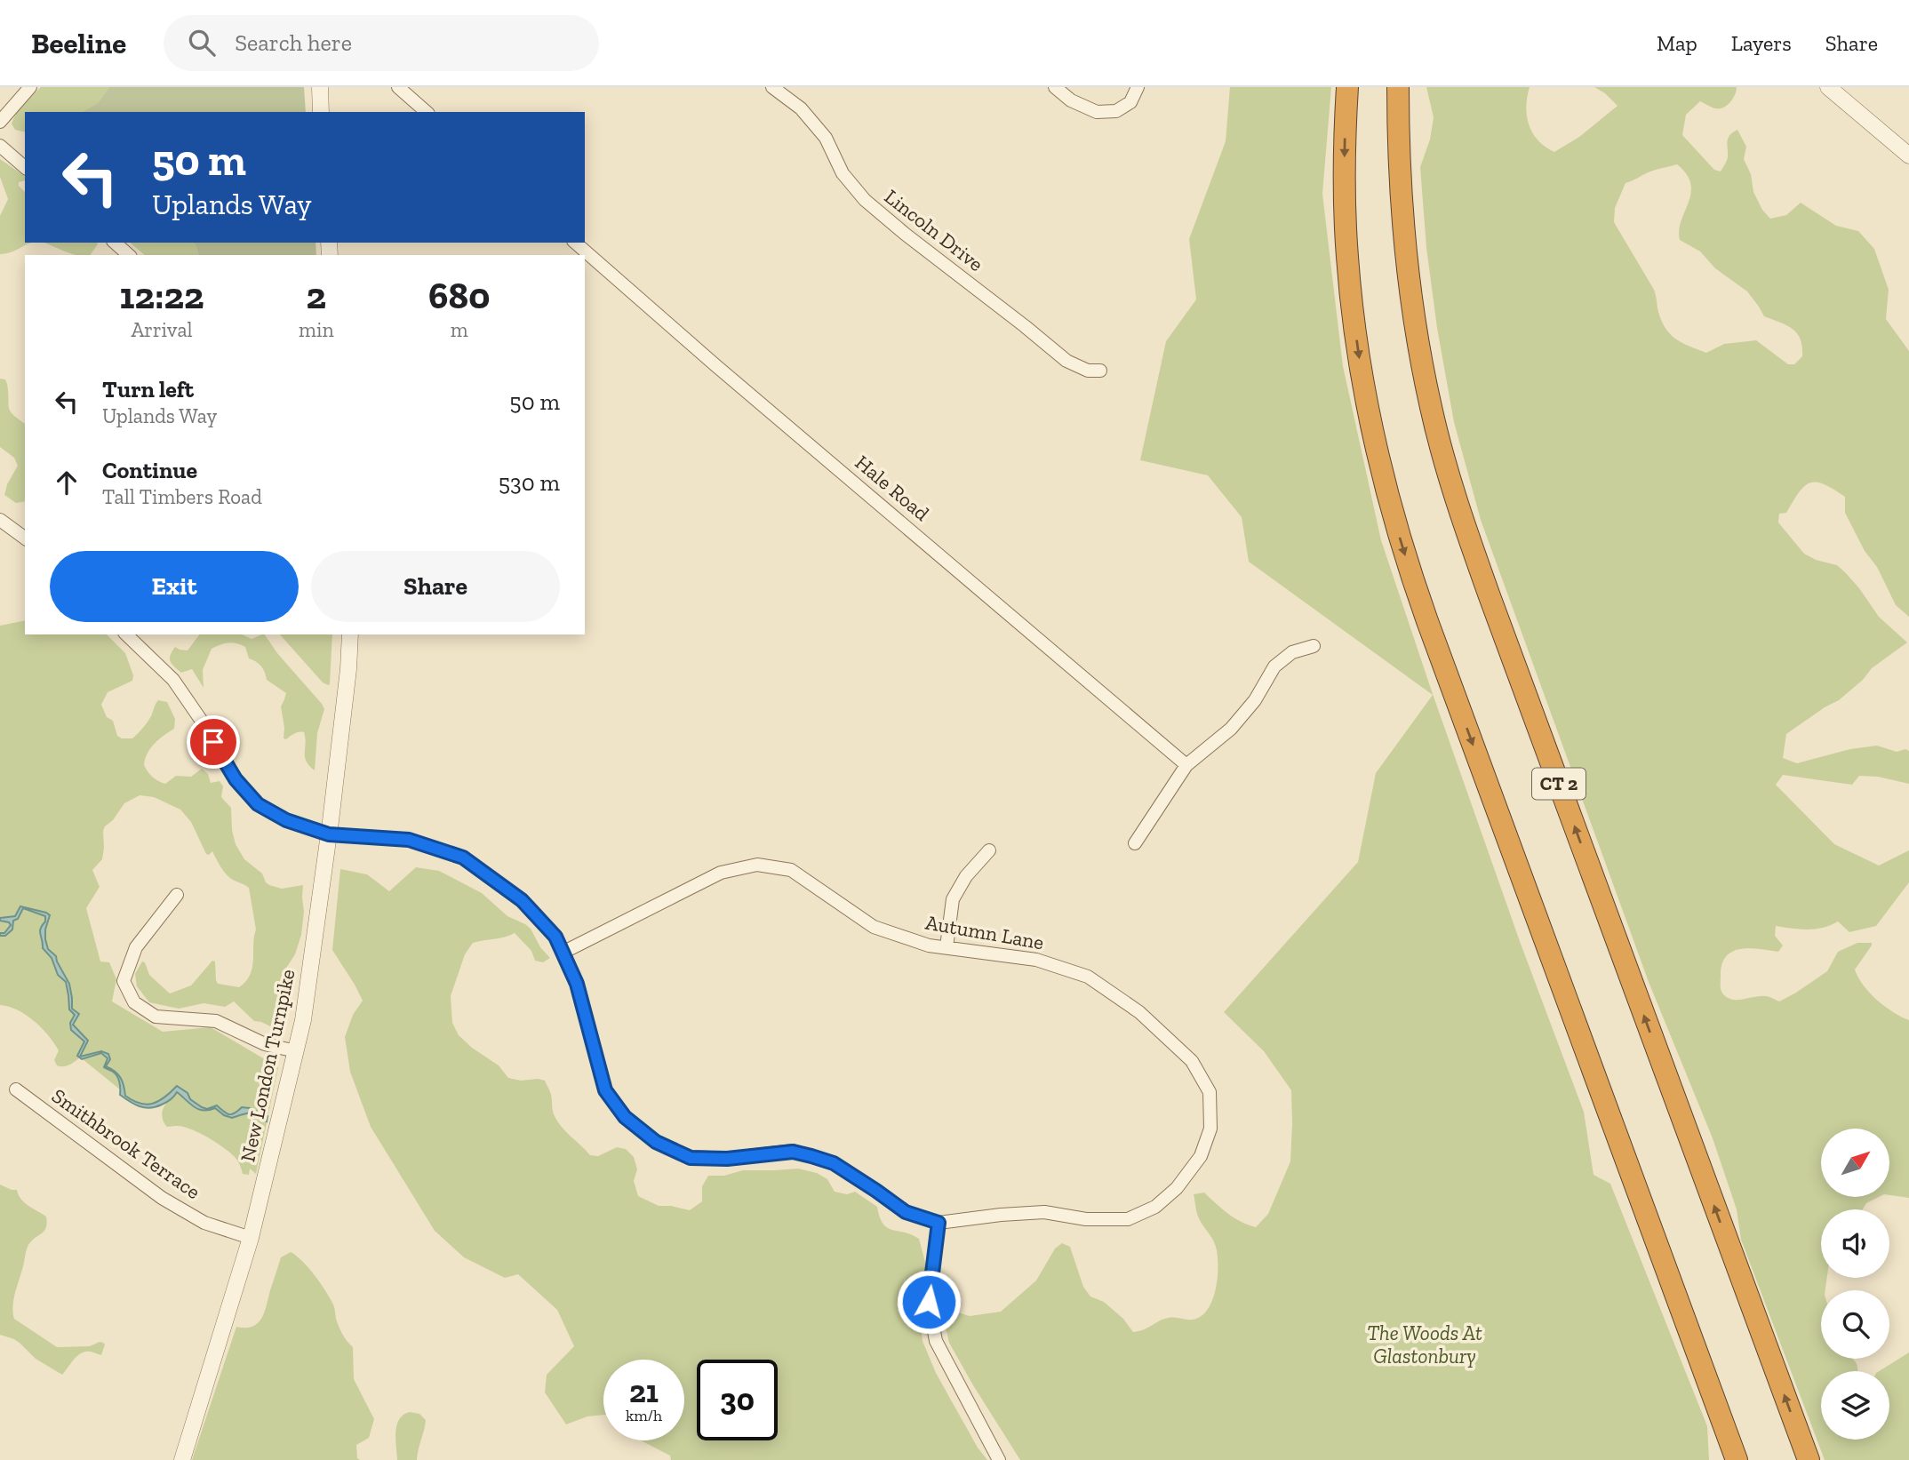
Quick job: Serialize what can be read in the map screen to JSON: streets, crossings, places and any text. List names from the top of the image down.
{
  "streets": {
    "highway": ["CT 2"],
    "street": [
      "Lincoln Drive",
      "Hale Road",
      "Autumn Lane",
      "New London Turnpike",
      "Smithbrook Terrace"
    ]
  },
  "crossings": [
    ["New London Turnpike", "Smithbrook Terrace"]
  ],
  "parks": ["The Woods At Glastonbury"],
  "north": "top right",
  "page": {
    "header": "Beeline",
    "search": "Search here",
    "nav": ["Map", "Layers", "Share"],
    "turn": ["50 m", "Uplands Way"],
    "eta": [
      "12:22",
      "Arrival",
      "2",
      "min",
      "680",
      "m"
    ],
    "list": [
      {
        "name": "Turn left",
        "note": "Uplands Way",
        "value": "50 m"
      },
      {
        "name": "Continue",
        "note": "Tall Timbers Road",
        "value": "530 m"
      }
    ],
    "buttons": ["Exit", "Share"],
    "speed": "21 km/h",
    "limit": "30"
  }
}
